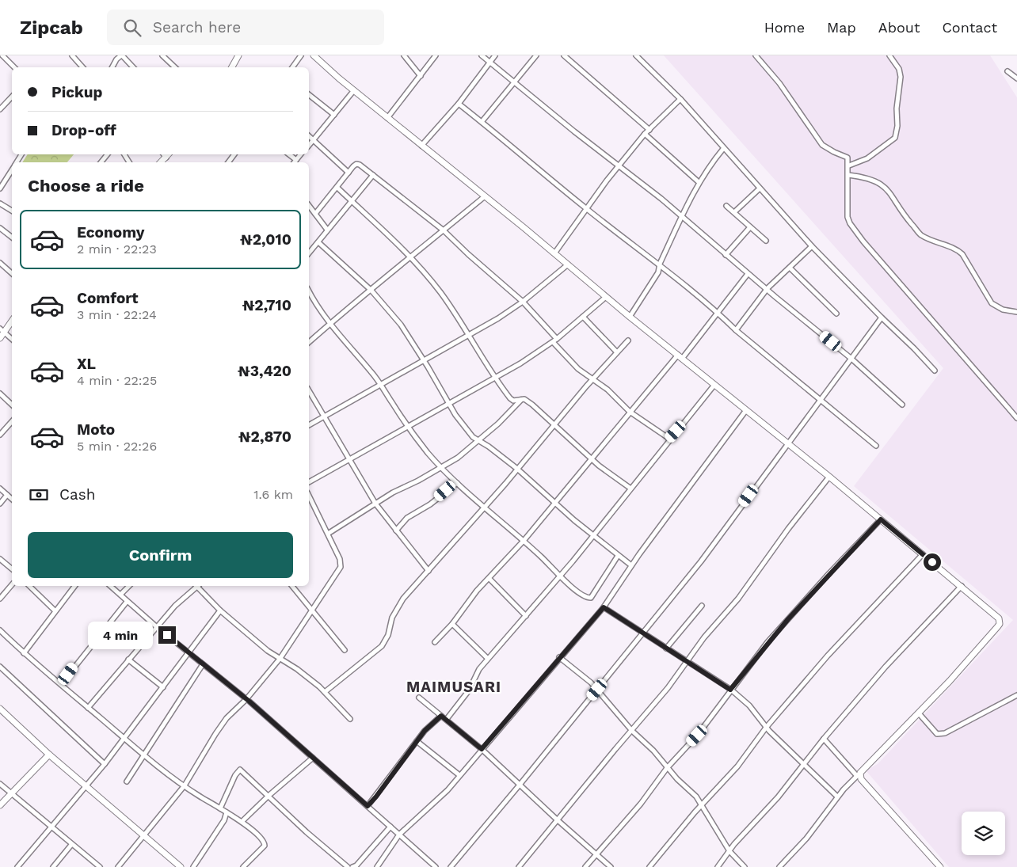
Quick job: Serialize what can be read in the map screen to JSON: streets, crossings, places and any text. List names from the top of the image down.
{
  "districts": ["MAIMUSARI"],
  "page": {
    "header": "Zipcab",
    "search": "Search here",
    "nav": [
      "Home",
      "Map",
      "About",
      "Contact"
    ],
    "banner": ["Pickup", "Drop-off"],
    "heading": "Choose a ride",
    "list": [
      {
        "name": "Economy",
        "note": "2 min · 22:23",
        "value": "₦2,010"
      },
      {
        "name": "Comfort",
        "note": "3 min · 22:24",
        "value": "₦2,710"
      },
      {
        "name": "XL",
        "note": "4 min · 22:25",
        "value": "₦3,420"
      },
      {
        "name": "Moto",
        "note": "5 min · 22:26",
        "value": "₦2,870"
      }
    ],
    "pay": ["Cash", "1.6 km"],
    "buttons": "Confirm",
    "bubble": "4 min"
  }
}
